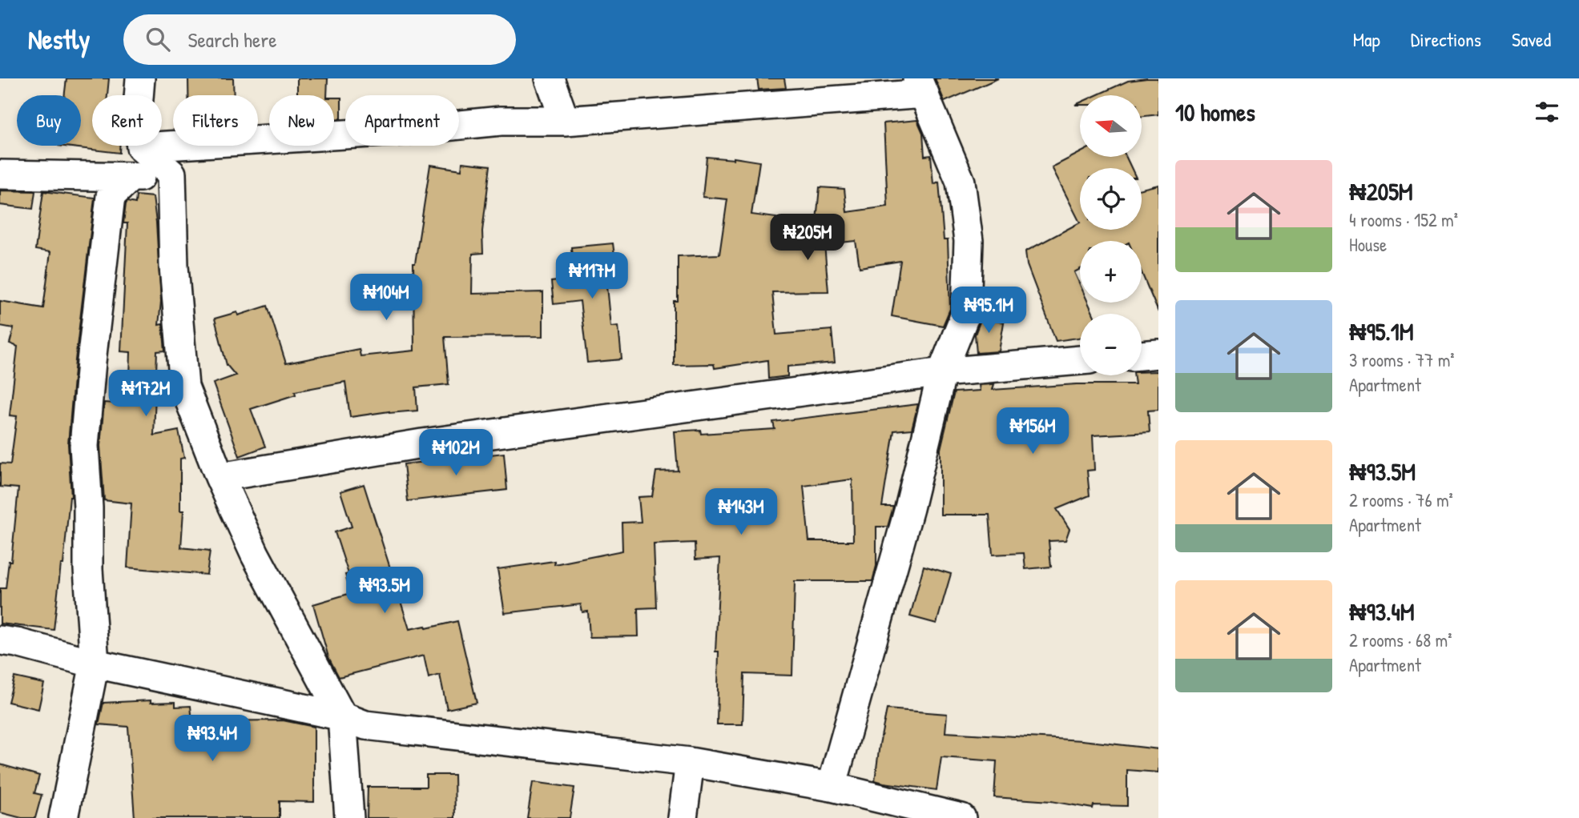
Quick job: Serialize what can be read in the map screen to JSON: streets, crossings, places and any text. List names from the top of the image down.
{
  "north": "left",
  "page": {
    "header": "Nestly",
    "search": "Search here",
    "nav": ["Map", "Directions", "Saved"],
    "heading": "10 homes",
    "map_buttons": ["+", "−"],
    "chip": [
      "Buy",
      "Rent",
      "Filters",
      "New",
      "Apartment"
    ],
    "list": [
      {
        "name": "₦205M",
        "note": "4 rooms · 152 m² · House"
      },
      {
        "name": "₦95.1M",
        "note": "3 rooms · 77 m² · Apartment"
      },
      {
        "name": "₦93.5M",
        "note": "2 rooms · 76 m² · Apartment"
      },
      {
        "name": "₦93.4M",
        "note": "2 rooms · 68 m² · Apartment"
      }
    ],
    "price": [
      "₦205M",
      "₦117M",
      "₦104M",
      "₦95.1M",
      "₦172M",
      "₦156M",
      "₦102M",
      "₦143M",
      "₦93.5M",
      "₦93.4M"
    ]
  }
}
